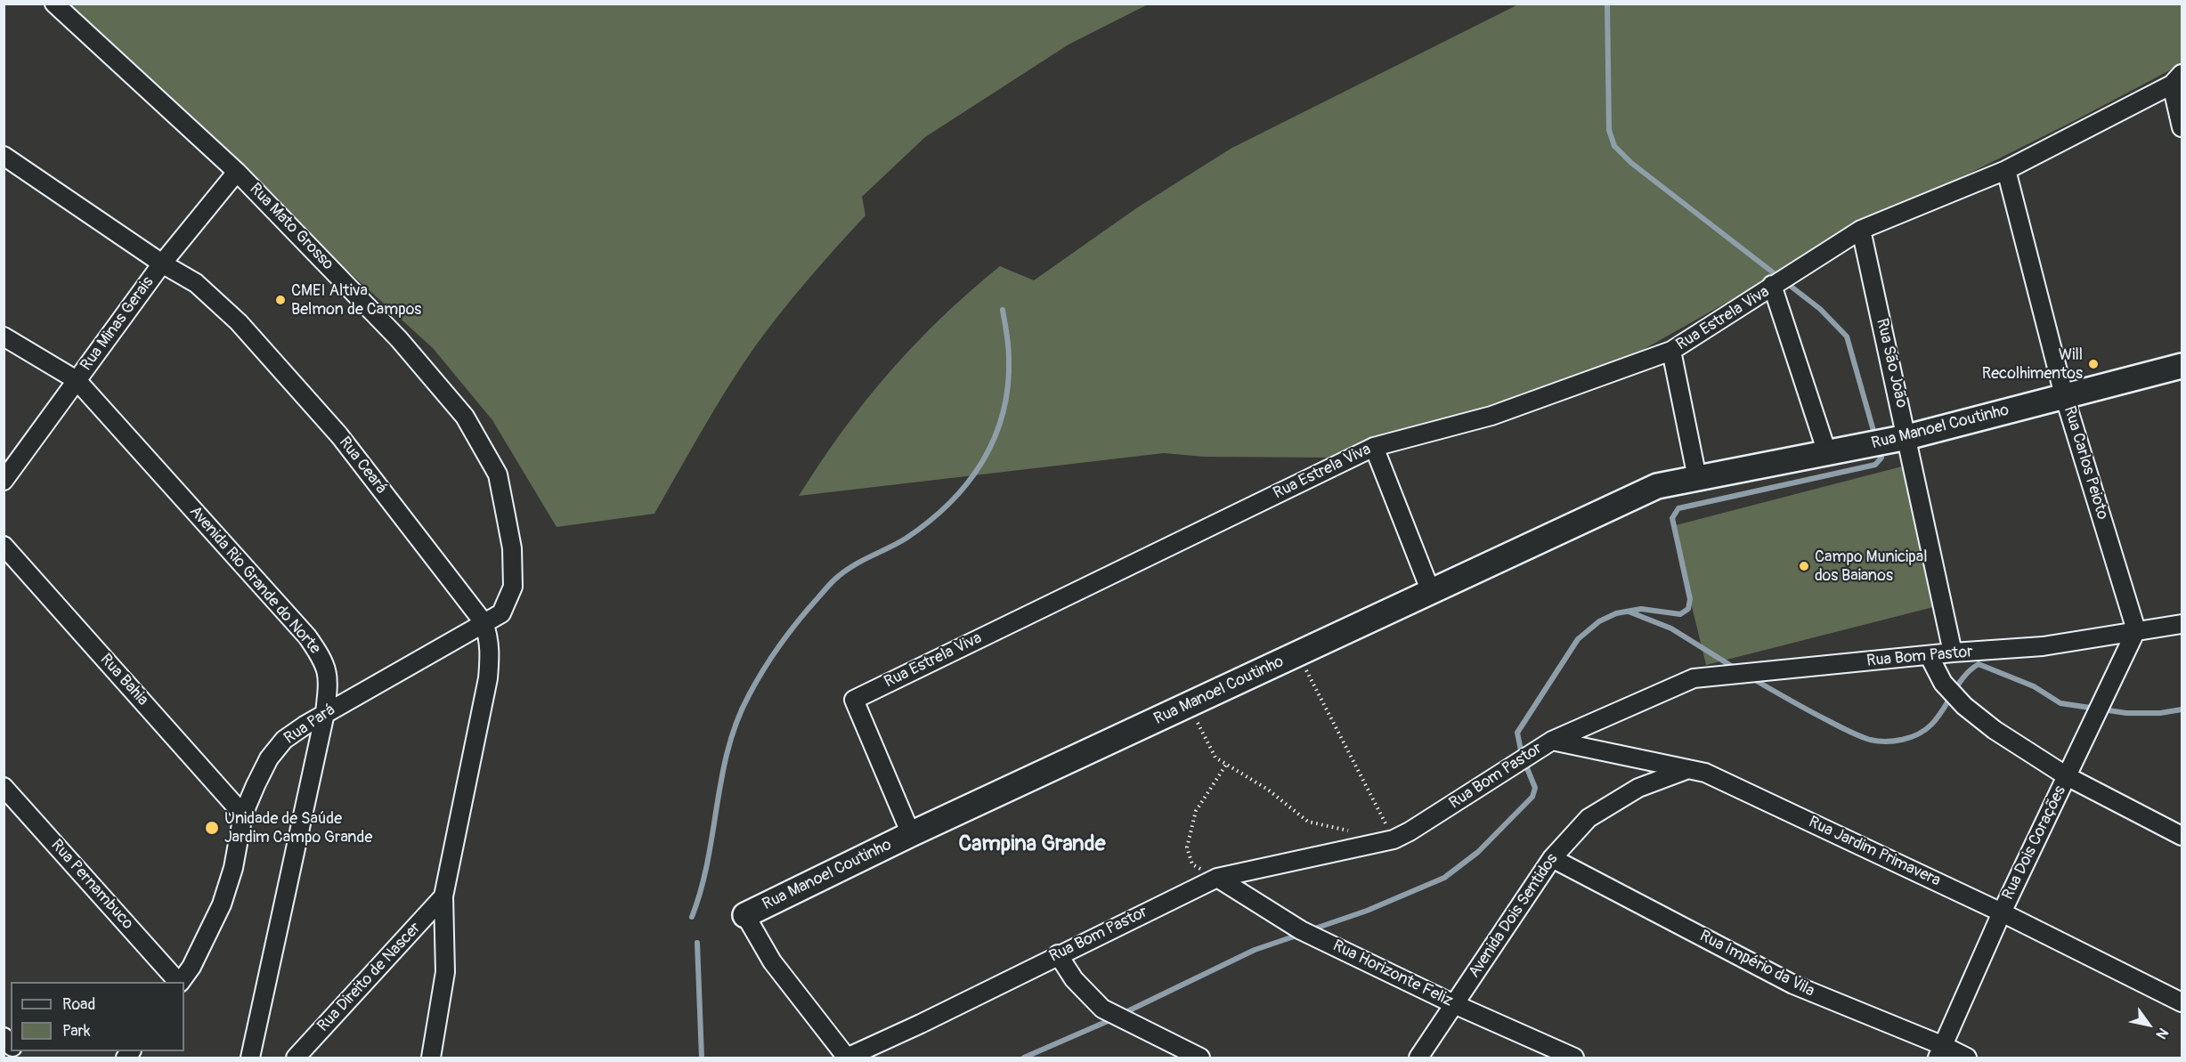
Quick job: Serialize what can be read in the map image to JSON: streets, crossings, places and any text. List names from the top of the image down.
{
  "streets": {
    "street": [
      "Rua Mato Grosso",
      "Rua Estrela Viva",
      "Rua Minas Gerais",
      "Rua São João",
      "Rua Manoel Coutinho",
      "Rua Carlos Peioto",
      "Rua Ceará",
      "Avenida Rio Grande do Norte",
      "Rua Bom Pastor",
      "Rua Bahia",
      "Rua Pará",
      "Rua Dois Corações",
      "Rua Jardim Primavera",
      "Rua Pernambuco",
      "Avenida Dois Sentidos",
      "Rua Império da Vila",
      "Rua Horizonte Feliz",
      "Rua Direito de Nascer"
    ]
  },
  "crossings": [
    ["Rua Mato Grosso", "Rua Minas Gerais"],
    ["Rua Mato Grosso", "Rua Ceará"],
    ["Rua Mato Grosso", "Rua Pará"],
    ["Rua Estrela Viva", "Rua Manoel Coutinho"],
    ["Rua Minas Gerais", "Rua Ceará"],
    ["Rua Minas Gerais", "Avenida Rio Grande do Norte"],
    ["Rua São João", "Rua Manoel Coutinho"],
    ["Rua São João", "Rua Bom Pastor"],
    ["Rua Manoel Coutinho", "Rua Carlos Peioto"],
    ["Rua Carlos Peioto", "Rua Bom Pastor"],
    ["Rua Carlos Peioto", "Rua Dois Corações"],
    ["Rua Ceará", "Rua Pará"],
    ["Rua Ceará", "Rua Direito de Nascer"],
    ["Avenida Rio Grande do Norte", "Rua Pará"],
    ["Rua Bom Pastor", "Rua Dois Corações"],
    ["Rua Bom Pastor", "Rua Jardim Primavera"],
    ["Rua Bom Pastor", "Rua Horizonte Feliz"],
    ["Rua Bahia", "Rua Pará"],
    ["Rua Dois Corações", "Rua Jardim Primavera"],
    ["Rua Dois Corações", "Rua Império da Vila"],
    ["Rua Jardim Primavera", "Avenida Dois Sentidos"],
    ["Avenida Dois Sentidos", "Rua Império da Vila"],
    ["Avenida Dois Sentidos", "Rua Horizonte Feliz"]
  ],
  "districts": ["Campina Grande"],
  "places": [
    "CMEI Altiva Belmon de Campos",
    "Will Recolhimentos",
    "Campo Municipal dos Baianos",
    "Unidade de Saúde Jardim Campo Grande"
  ],
  "legend": ["Road", "Park"],
  "north": "bottom right"
}
